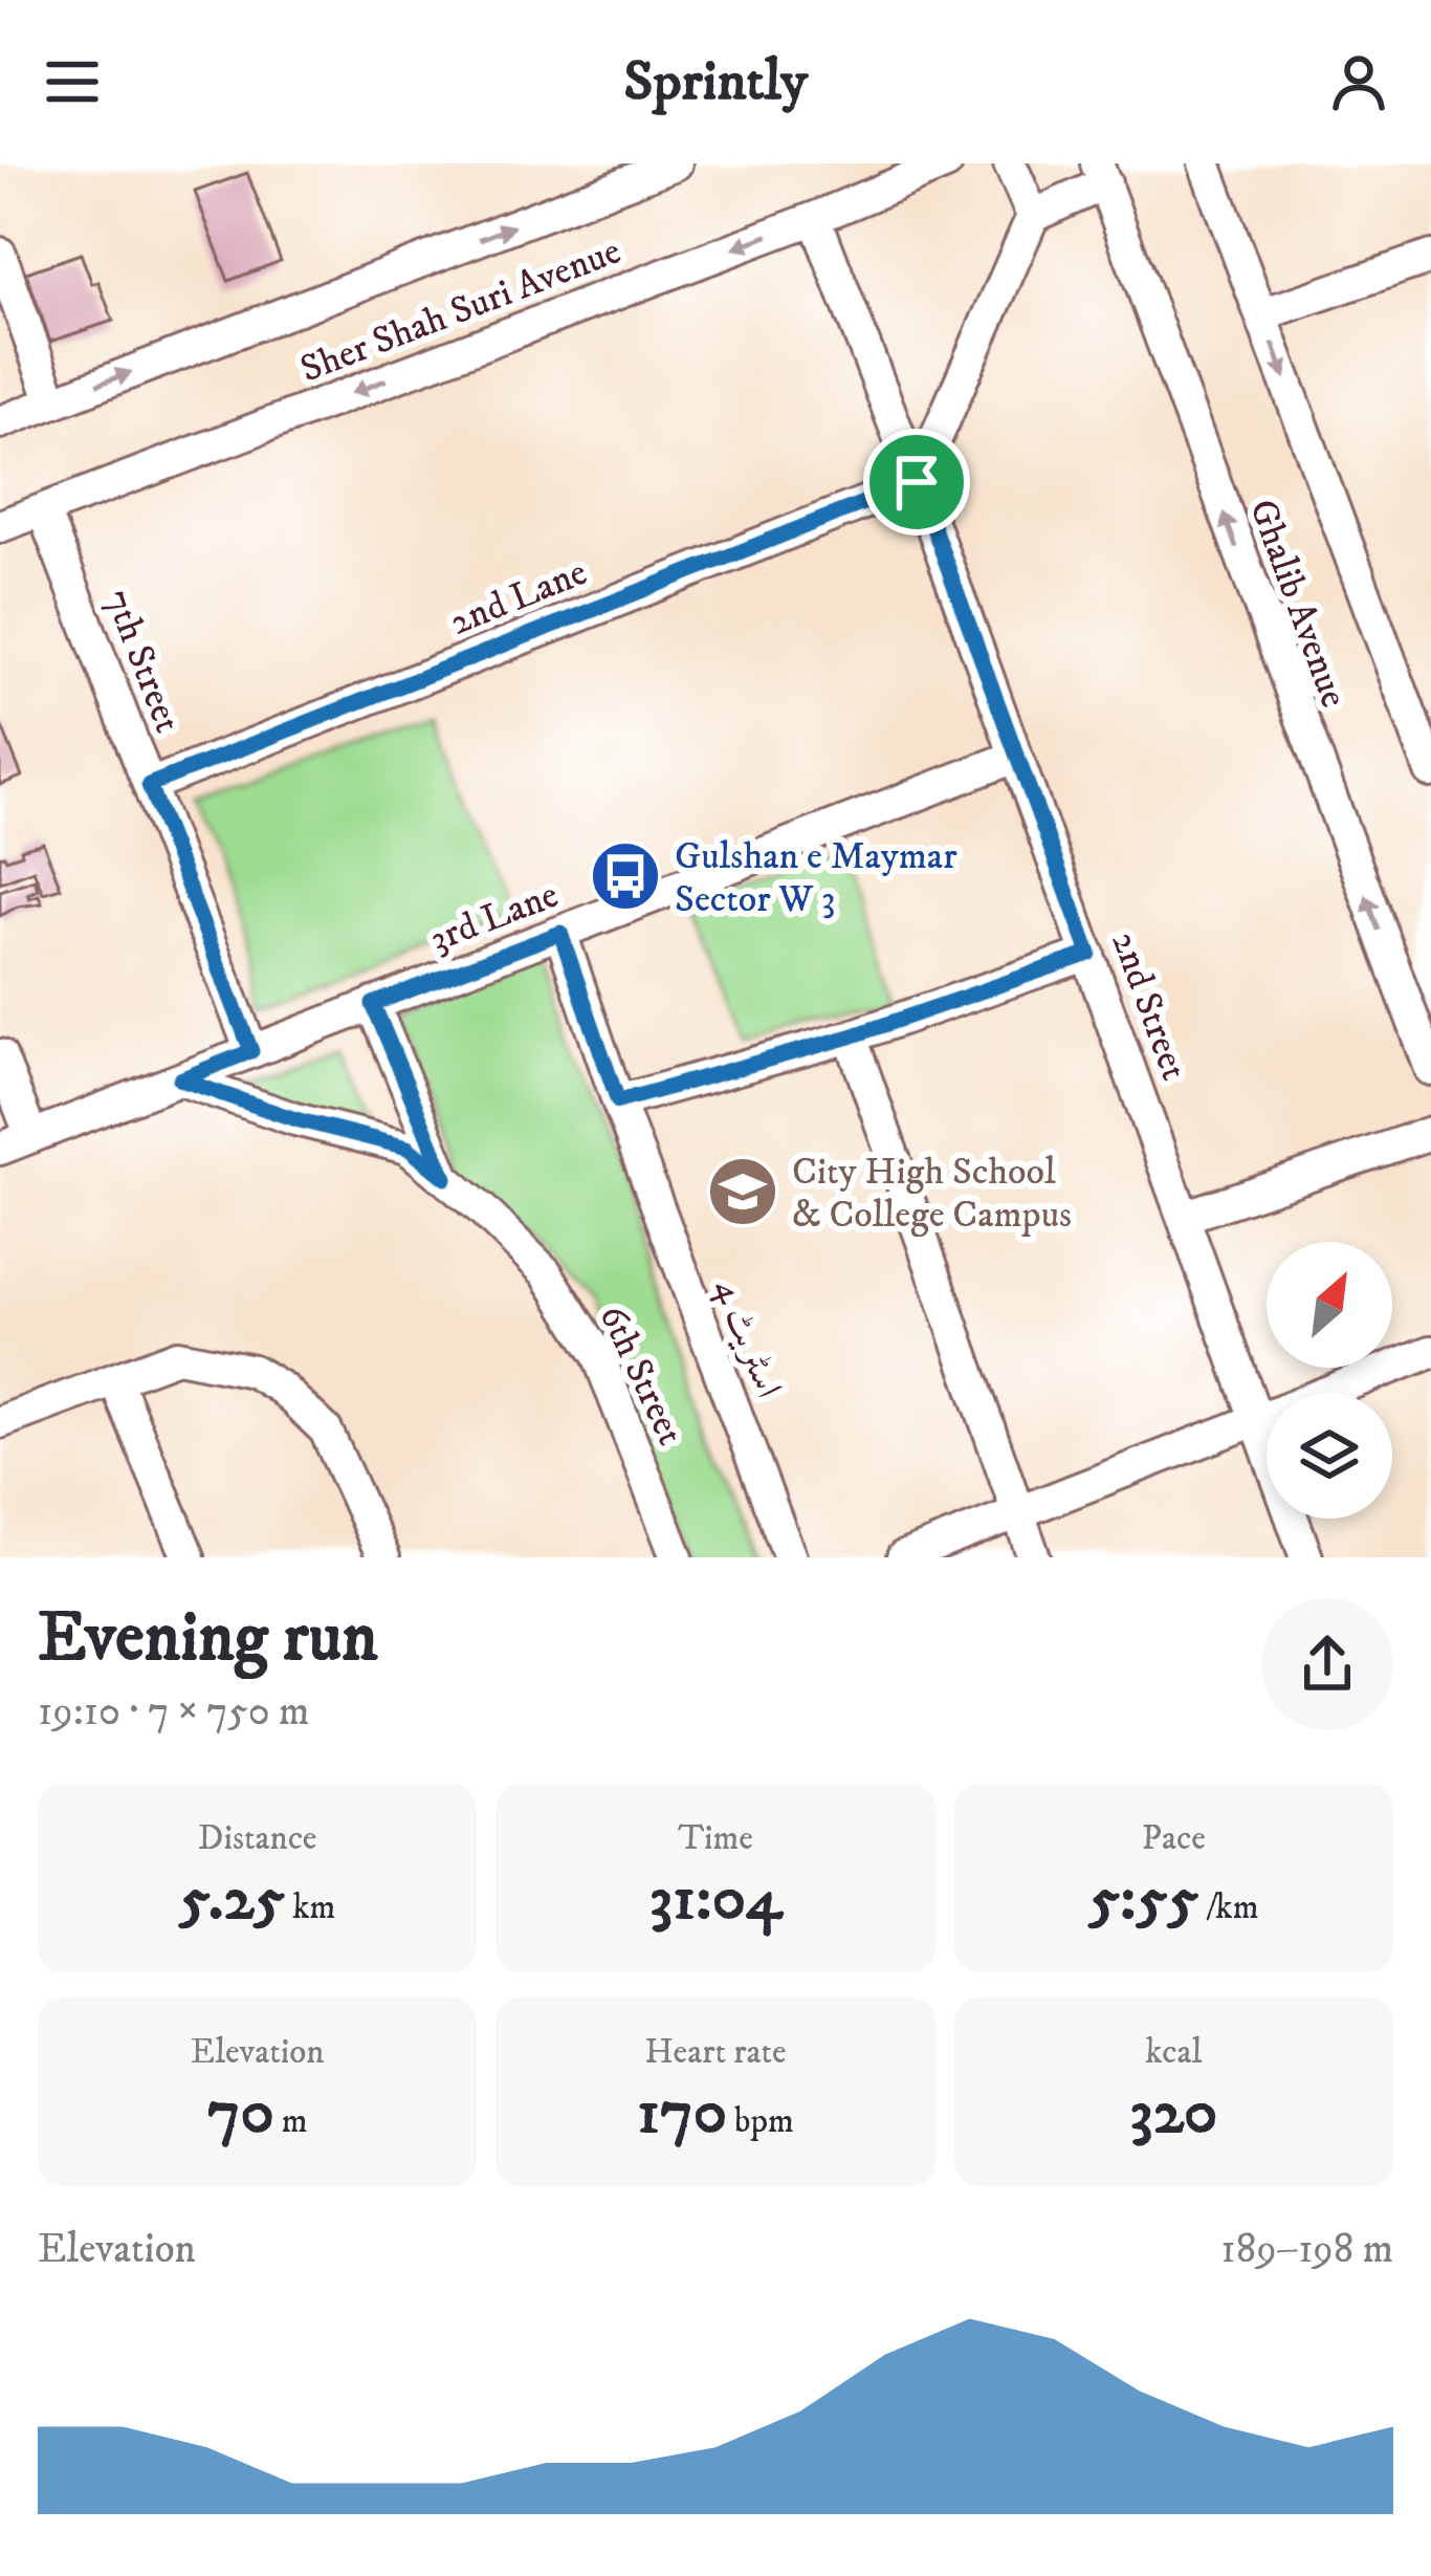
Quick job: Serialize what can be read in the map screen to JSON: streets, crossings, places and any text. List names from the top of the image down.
{
  "streets": {
    "street": [
      "Sher Shah Suri Avenue",
      "2nd Lane",
      "Ghalib Avenue",
      "7th Street",
      "3rd Lane",
      "2nd Street",
      "اسٹریٹ 4",
      "6th Street"
    ]
  },
  "crossings": [
    ["Sher Shah Suri Avenue", "7th Street"],
    ["Sher Shah Suri Avenue", "2nd Street"],
    ["2nd Lane", "7th Street"],
    ["2nd Lane", "2nd Street"],
    ["7th Street", "3rd Lane"],
    ["3rd Lane", "2nd Street"],
    ["3rd Lane", "اسٹریٹ 4"],
    ["3rd Lane", "6th Street"]
  ],
  "places": {
    "bus stop": ["Gulshan e Maymar Sector W 3"],
    "school or university": ["City High School & College Campus"]
  },
  "north": "top right",
  "page": {
    "header": "Sprintly",
    "heading": ["Evening run", "19:10 · 7 × 750 m"],
    "stats": [
      ["Distance", "5.25 km"],
      ["Time", "31:04"],
      ["Pace", "5:55 /km"],
      ["Elevation", "70 m"],
      ["Heart rate", "170 bpm"],
      ["kcal", "320"]
    ],
    "chart": ["Elevation", "189–198 m"]
  }
}
